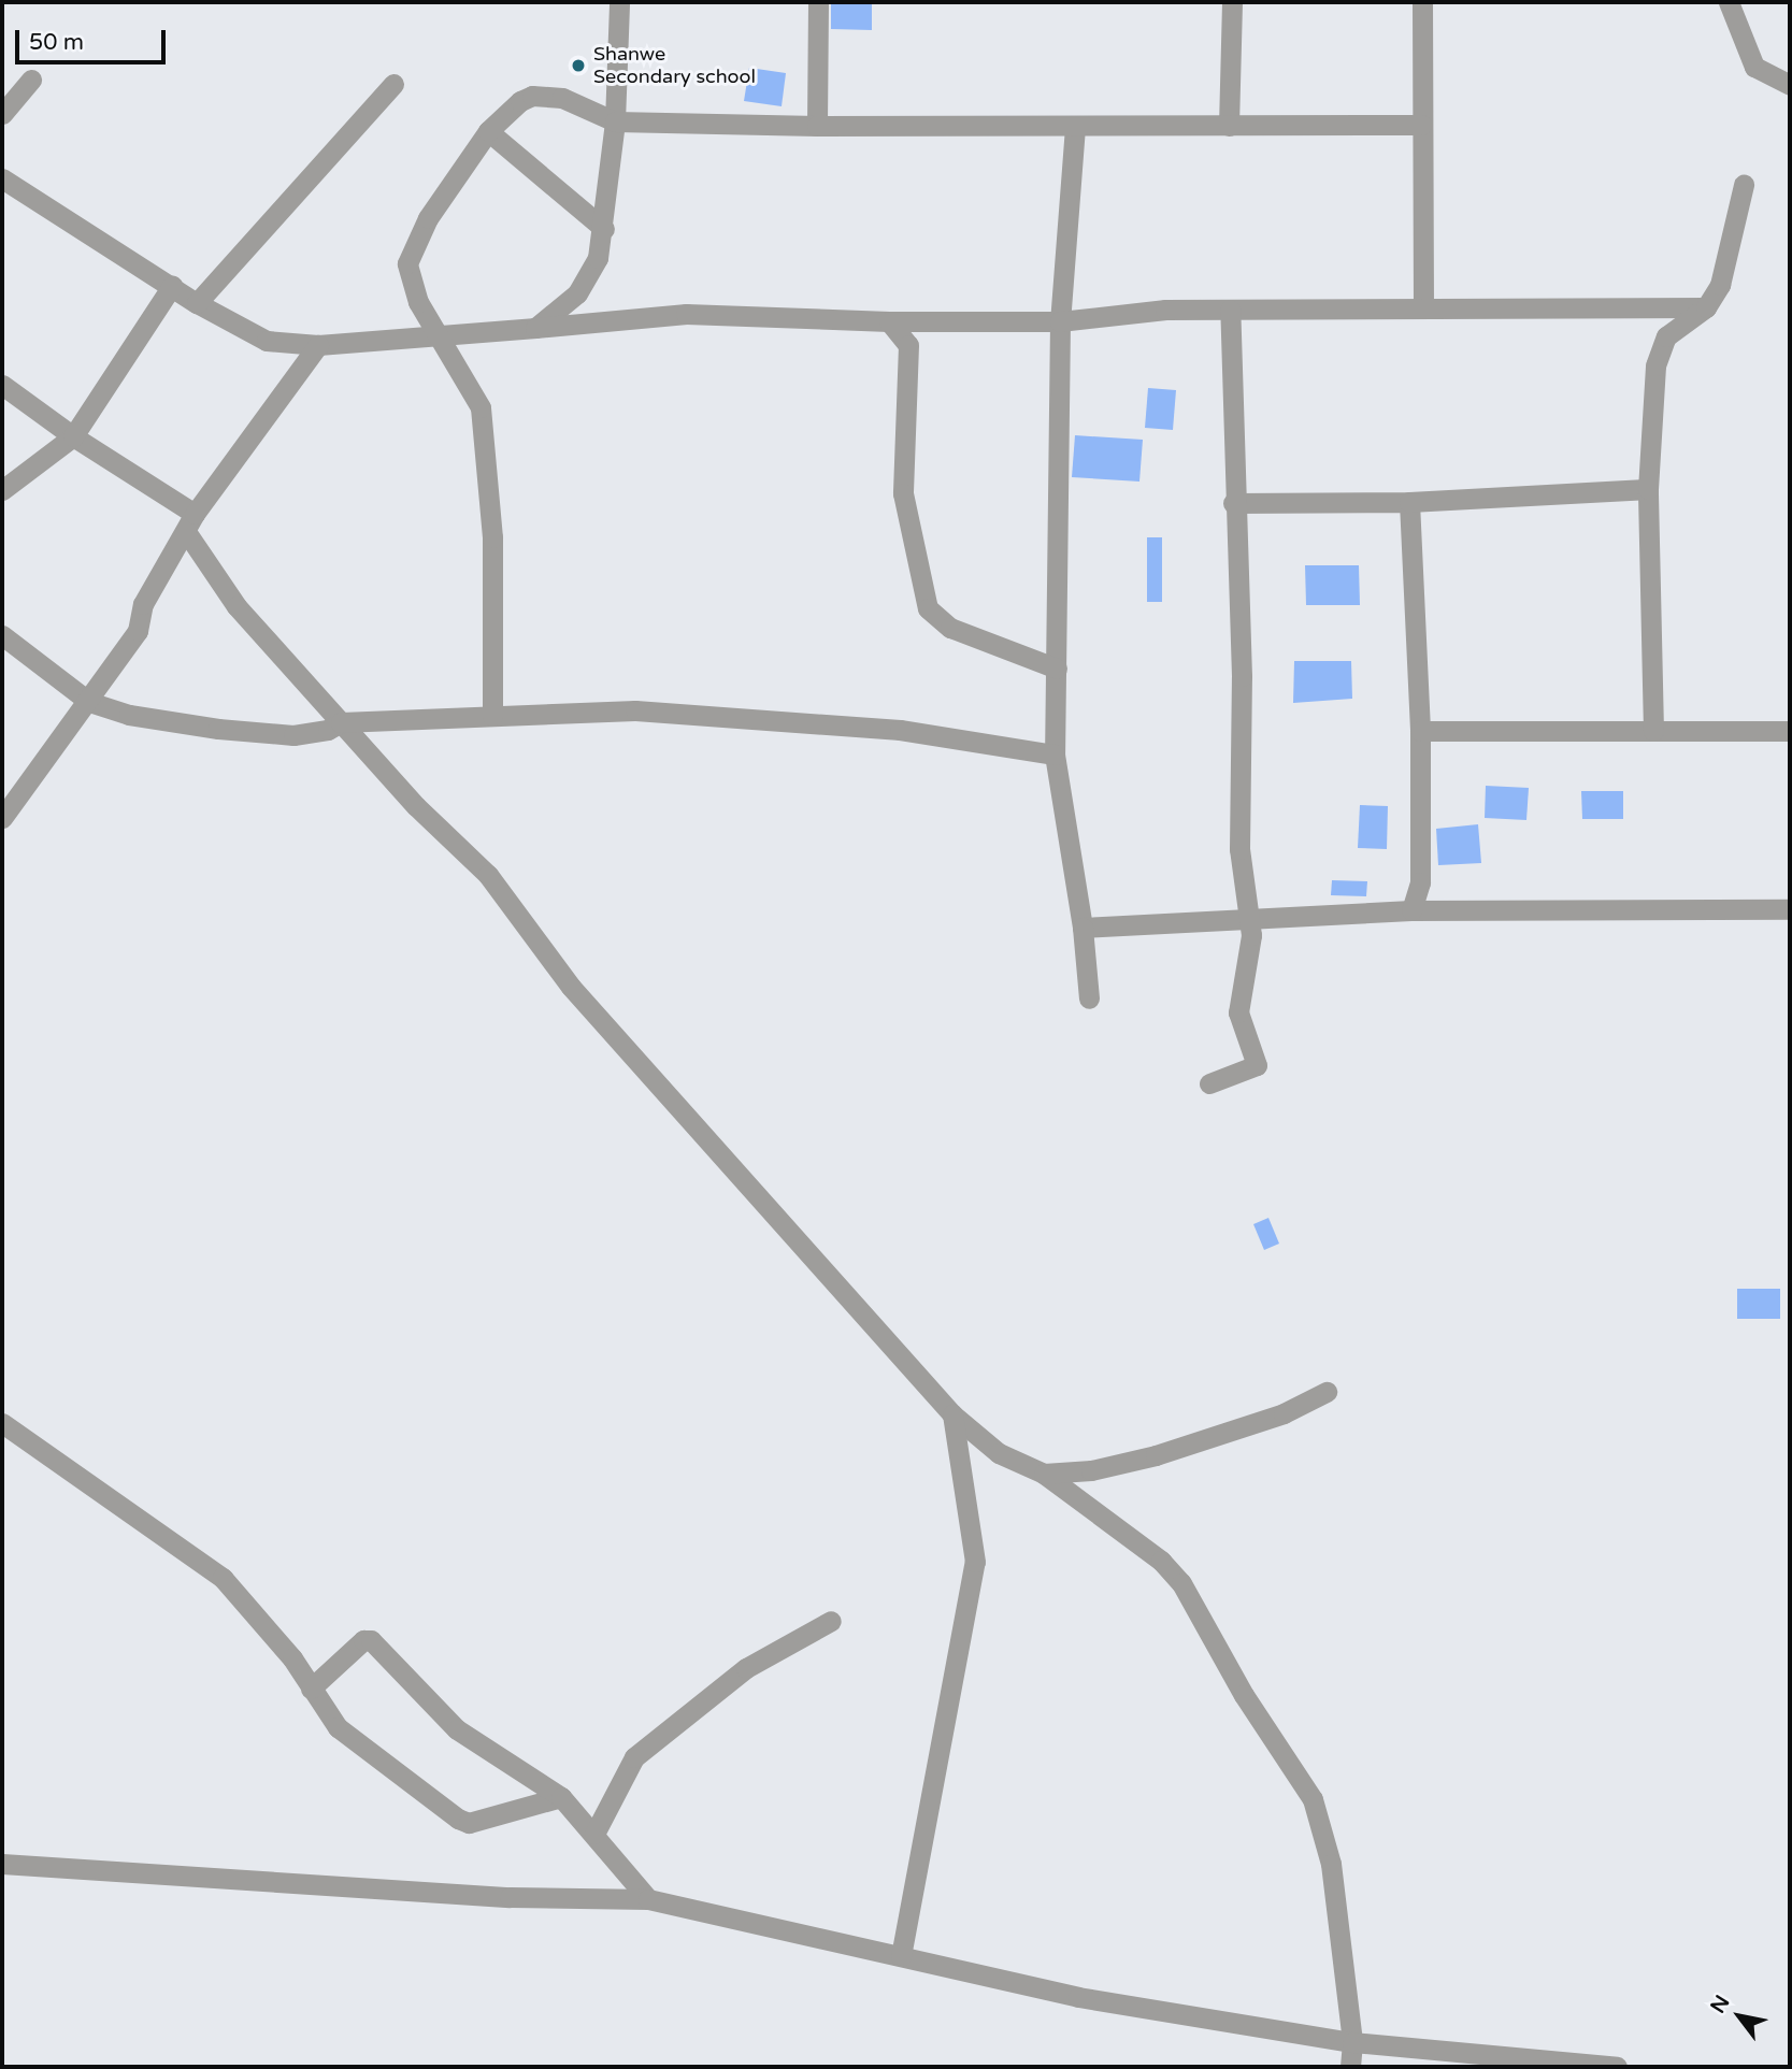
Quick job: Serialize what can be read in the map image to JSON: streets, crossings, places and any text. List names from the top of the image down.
{
  "places": ["Shanwe Secondary school"],
  "scale_bar": "50 m",
  "north": "top left"
}
